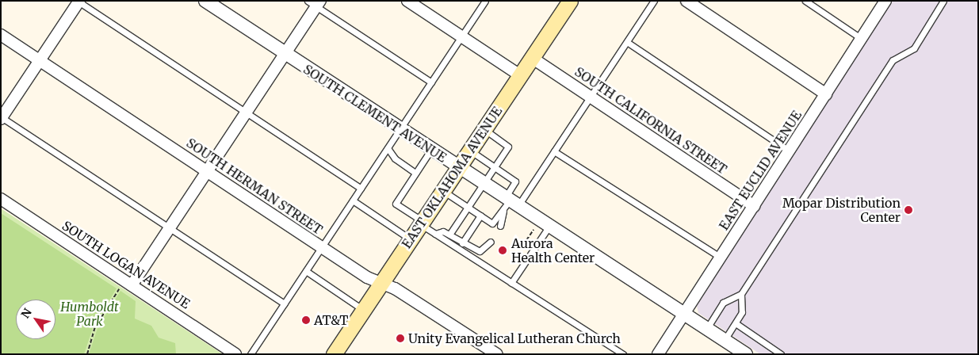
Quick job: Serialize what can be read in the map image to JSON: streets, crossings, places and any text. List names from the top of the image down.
{
  "streets": {
    "main road": ["EAST OKLAHOMA AVENUE"],
    "street": [
      "SOUTH CLEMENT AVENUE",
      "SOUTH CALIFORNIA STREET",
      "EAST EUCLID AVENUE",
      "SOUTH HERMAN STREET",
      "SOUTH LOGAN AVENUE"
    ]
  },
  "crossings": [
    ["SOUTH CLEMENT AVENUE", "EAST EUCLID AVENUE"],
    ["SOUTH CLEMENT AVENUE", "EAST OKLAHOMA AVENUE"],
    ["SOUTH CALIFORNIA STREET", "EAST EUCLID AVENUE"],
    ["SOUTH CALIFORNIA STREET", "EAST OKLAHOMA AVENUE"],
    ["EAST OKLAHOMA AVENUE", "SOUTH HERMAN STREET"]
  ],
  "parks": ["Humboldt Park"],
  "places": [
    "Mopar Distribution Center",
    "Aurora Health Center",
    "AT&T",
    "Unity Evangelical Lutheran Church"
  ],
  "north": "top left"
}
